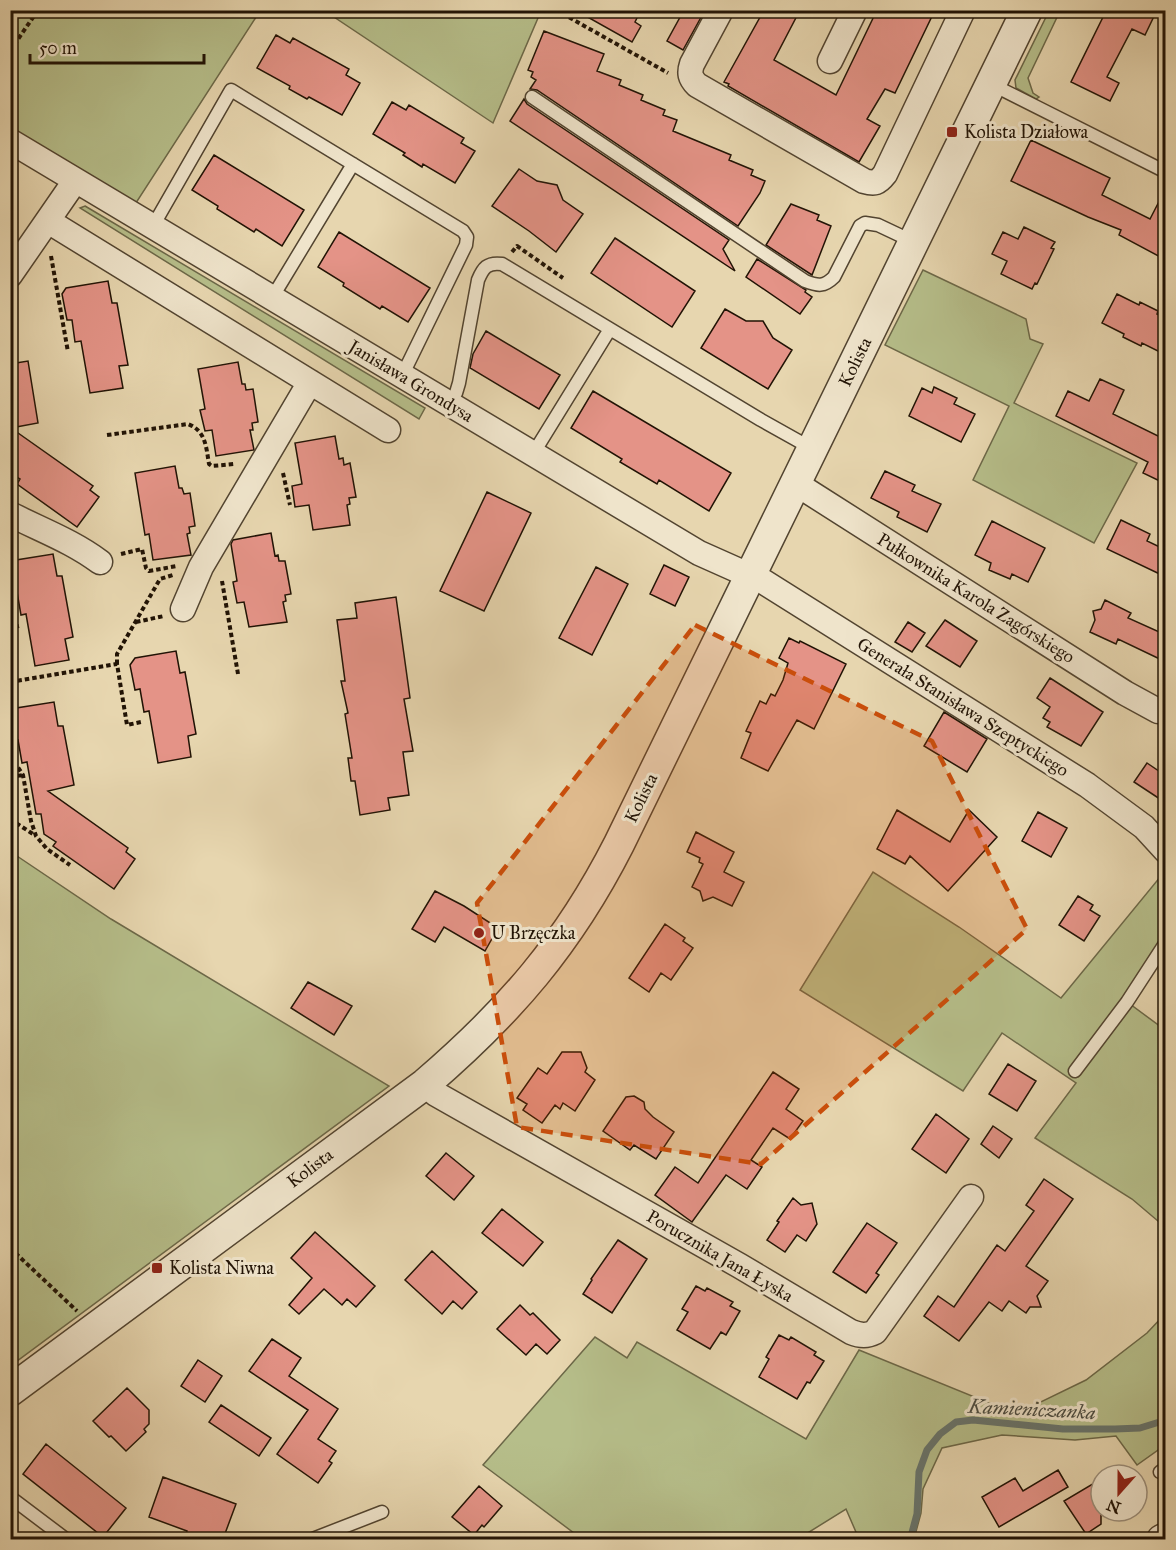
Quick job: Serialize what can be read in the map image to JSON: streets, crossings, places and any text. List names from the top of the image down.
{
  "streets": {
    "street": [
      "Kolista",
      "Janisława Grondysa",
      "Pułkownika Karola Zagórskiego",
      "Generała Stanisława Szeptyckiego",
      "Porucznika Jana Łyska"
    ]
  },
  "crossings": [
    ["Kolista", "Janisława Grondysa"],
    ["Kolista", "Pułkownika Karola Zagórskiego"],
    ["Kolista", "Generała Stanisława Szeptyckiego"],
    ["Kolista", "Porucznika Jana Łyska"],
    ["Janisława Grondysa", "Generała Stanisława Szeptyckiego"]
  ],
  "water": ["Kamieniczanka"],
  "places": {
    "transit": ["Kolista Działowa", "Kolista Niwna"],
    "other": ["U Brzęczka"]
  },
  "scale_bar": "50 m",
  "north": "bottom"
}
